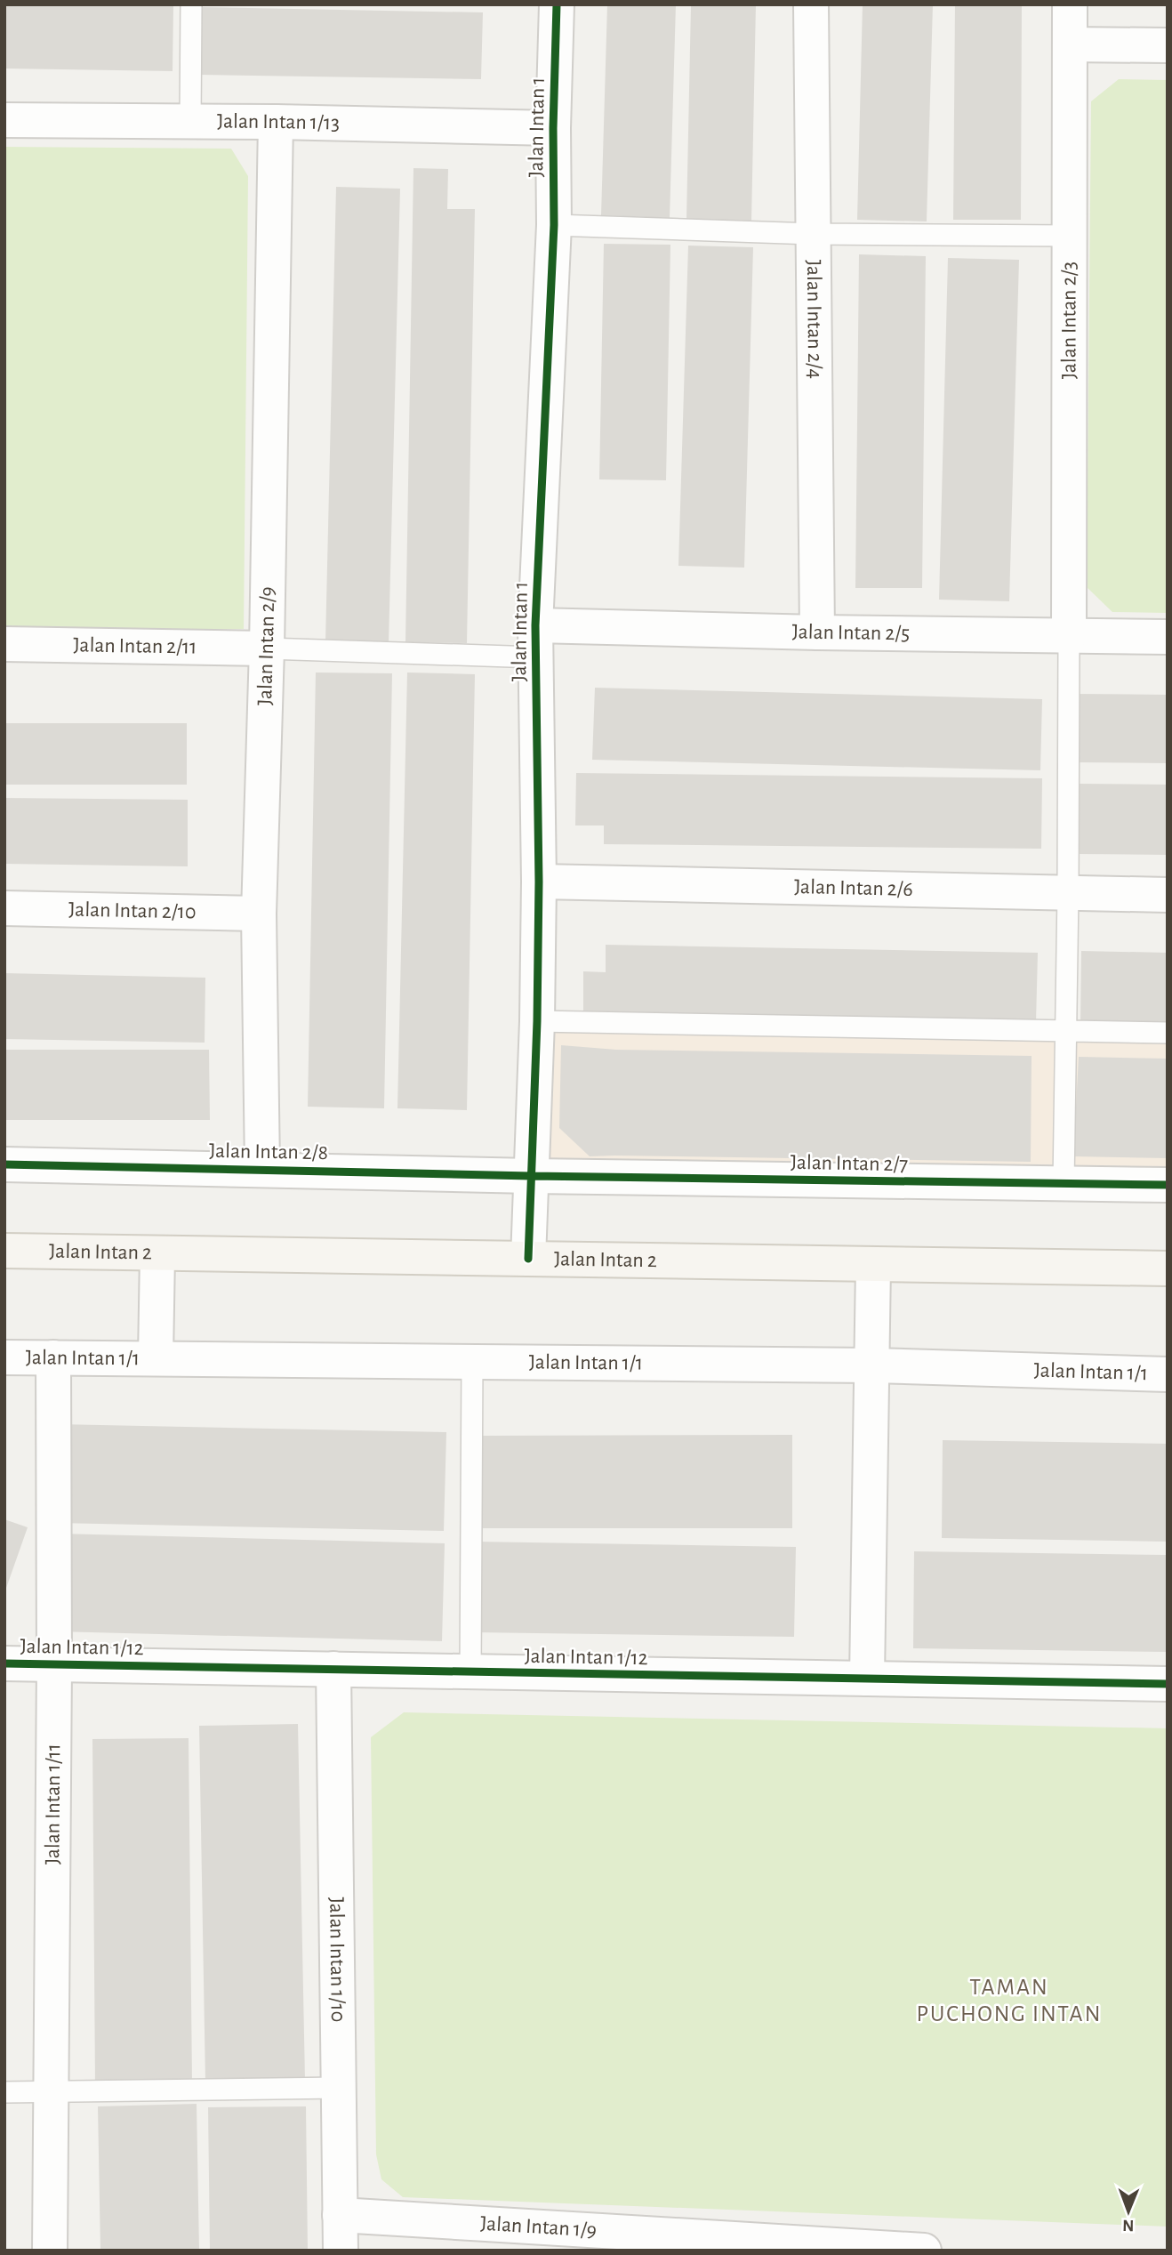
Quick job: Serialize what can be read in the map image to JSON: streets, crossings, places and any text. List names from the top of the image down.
{
  "streets": {
    "street": [
      "Jalan Intan 1/13",
      "Jalan Intan 1",
      "Jalan Intan 2/4",
      "Jalan Intan 2/3",
      "Jalan Intan 2/5",
      "Jalan Intan 2/11",
      "Jalan Intan 2/9",
      "Jalan Intan 2/6",
      "Jalan Intan 2/10",
      "Jalan Intan 2/8",
      "Jalan Intan 2/7",
      "Jalan Intan 2",
      "Jalan Intan 1/1",
      "Jalan Intan 1/12",
      "Jalan Intan 1/11",
      "Jalan Intan 1/10",
      "Jalan Intan 1/9"
    ]
  },
  "crossings": [
    ["Jalan Intan 1/13", "Jalan Intan 1"],
    ["Jalan Intan 1/13", "Jalan Intan 2/9"],
    ["Jalan Intan 1", "Jalan Intan 2/5"],
    ["Jalan Intan 1", "Jalan Intan 2/6"],
    ["Jalan Intan 1", "Jalan Intan 2/8"],
    ["Jalan Intan 1", "Jalan Intan 2/7"],
    ["Jalan Intan 1", "Jalan Intan 2"],
    ["Jalan Intan 2/4", "Jalan Intan 2/5"],
    ["Jalan Intan 2/3", "Jalan Intan 2/5"],
    ["Jalan Intan 2/11", "Jalan Intan 2/9"],
    ["Jalan Intan 2/9", "Jalan Intan 2/10"],
    ["Jalan Intan 2/9", "Jalan Intan 2/8"],
    ["Jalan Intan 2/8", "Jalan Intan 2/7"],
    ["Jalan Intan 1/1", "Jalan Intan 1/11"],
    ["Jalan Intan 1/12", "Jalan Intan 1/11"],
    ["Jalan Intan 1/12", "Jalan Intan 1/10"],
    ["Jalan Intan 1/10", "Jalan Intan 1/9"]
  ],
  "districts": ["TAMAN PUCHONG INTAN"],
  "north": "bottom"
}
